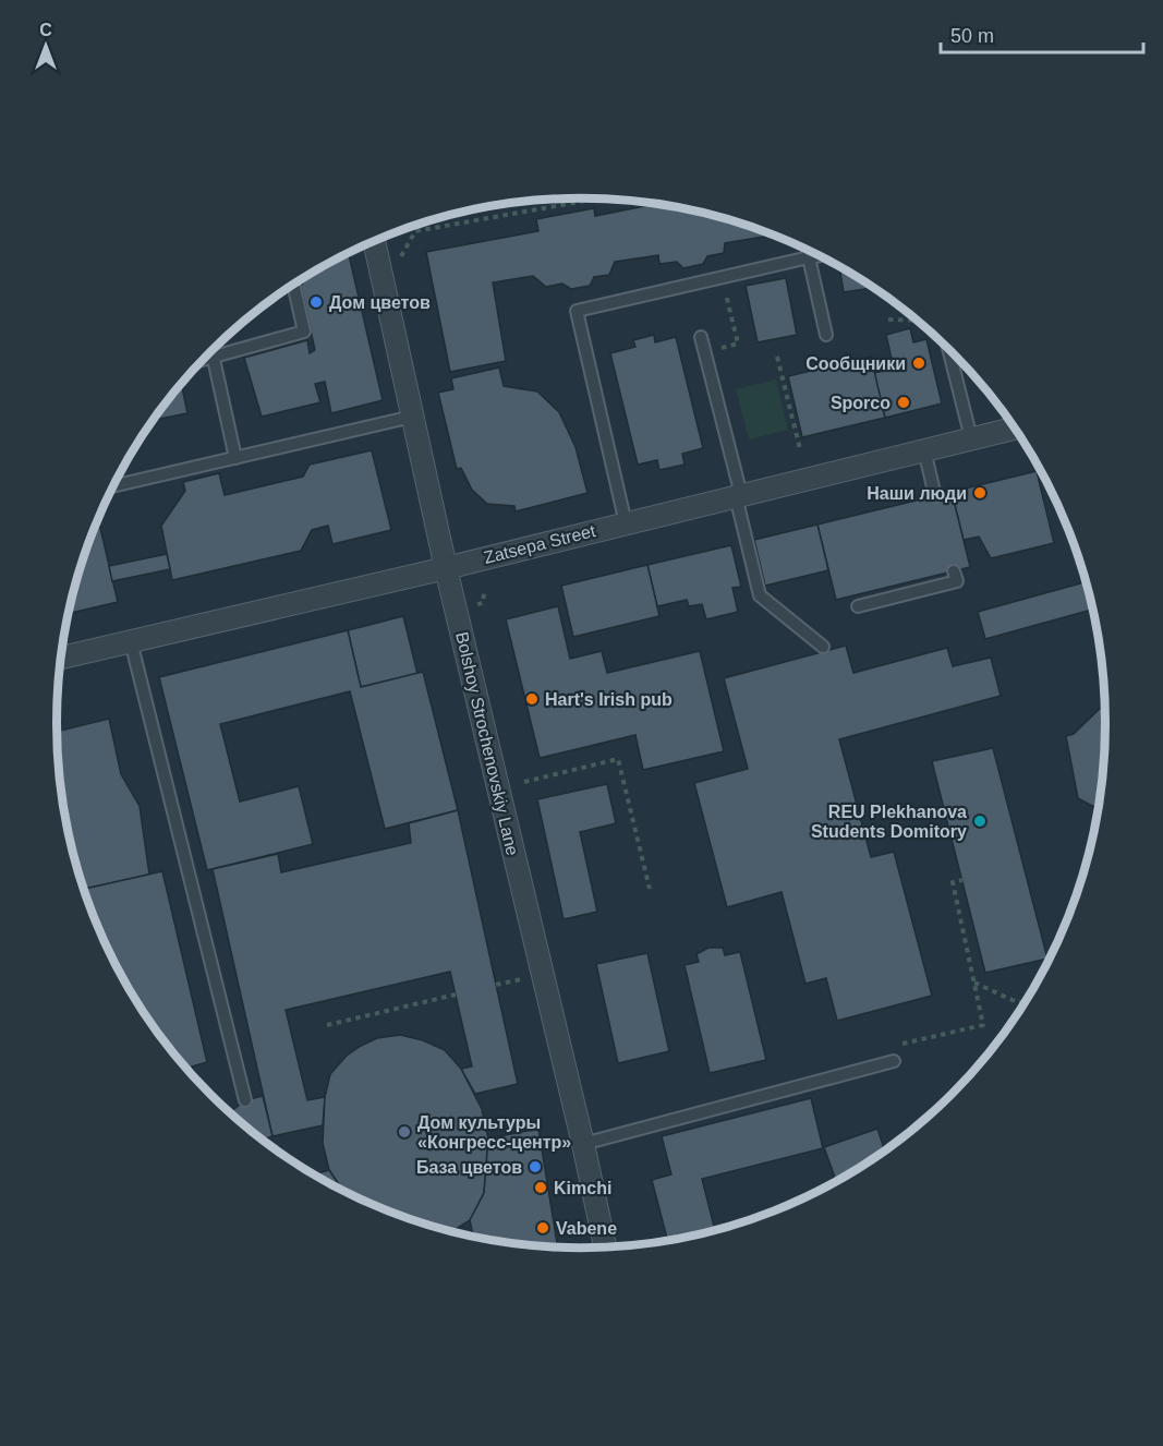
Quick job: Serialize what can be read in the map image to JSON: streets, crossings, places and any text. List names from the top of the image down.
{
  "streets": {
    "street": ["Zatsepa Street", "Bolshoy Strochenovskiy Lane"]
  },
  "crossings": [
    ["Zatsepa Street", "Bolshoy Strochenovskiy Lane"]
  ],
  "places": [
    "Дом цветов",
    "Сообщники",
    "Sporco",
    "Наши люди",
    "Hart's Irish pub",
    "REU Plekhanova Students Domitory",
    "Дом культуры «Конгресс-центр»",
    "База цветов",
    "Kimchi",
    "Vabene"
  ],
  "scale_bar": "50 m",
  "north": "top"
}
